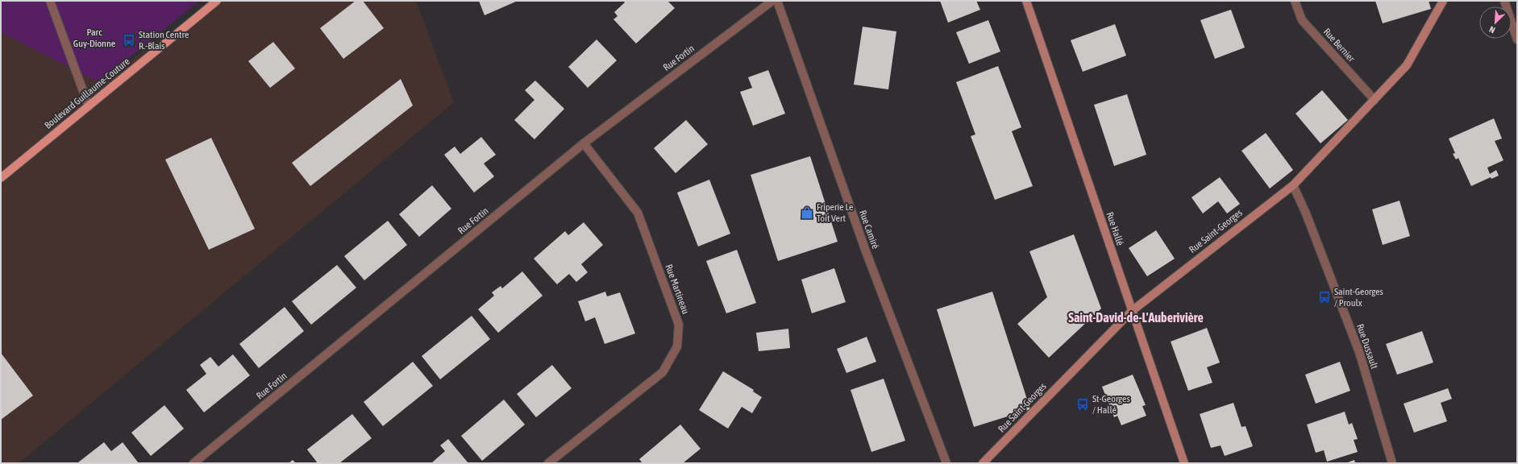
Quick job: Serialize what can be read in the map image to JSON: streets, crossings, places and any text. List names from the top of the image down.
{
  "streets": {
    "main road": ["Boulevard Guillaume-Couture"],
    "street": [
      "Rue Bernier",
      "Rue Fortin",
      "Rue Hallé",
      "Rue Camiré",
      "Rue Saint-Georges",
      "Rue Martineau",
      "Rue Dussault"
    ]
  },
  "crossings": [
    ["Rue Bernier", "Rue Saint-Georges"],
    ["Rue Fortin", "Rue Martineau"],
    ["Rue Hallé", "Rue Saint-Georges"],
    ["Rue Saint-Georges", "Rue Dussault"]
  ],
  "districts": ["Saint-David-de-L'Auberivière"],
  "parks": ["Parc Guy-Dionne"],
  "places": {
    "bus stop": ["Station Centre R.-Blais", "Saint-Georges / Proulx", "St-Georges / Hallé"],
    "shop": ["Friperie Le Toit Vert"]
  },
  "north": "bottom left"
}
